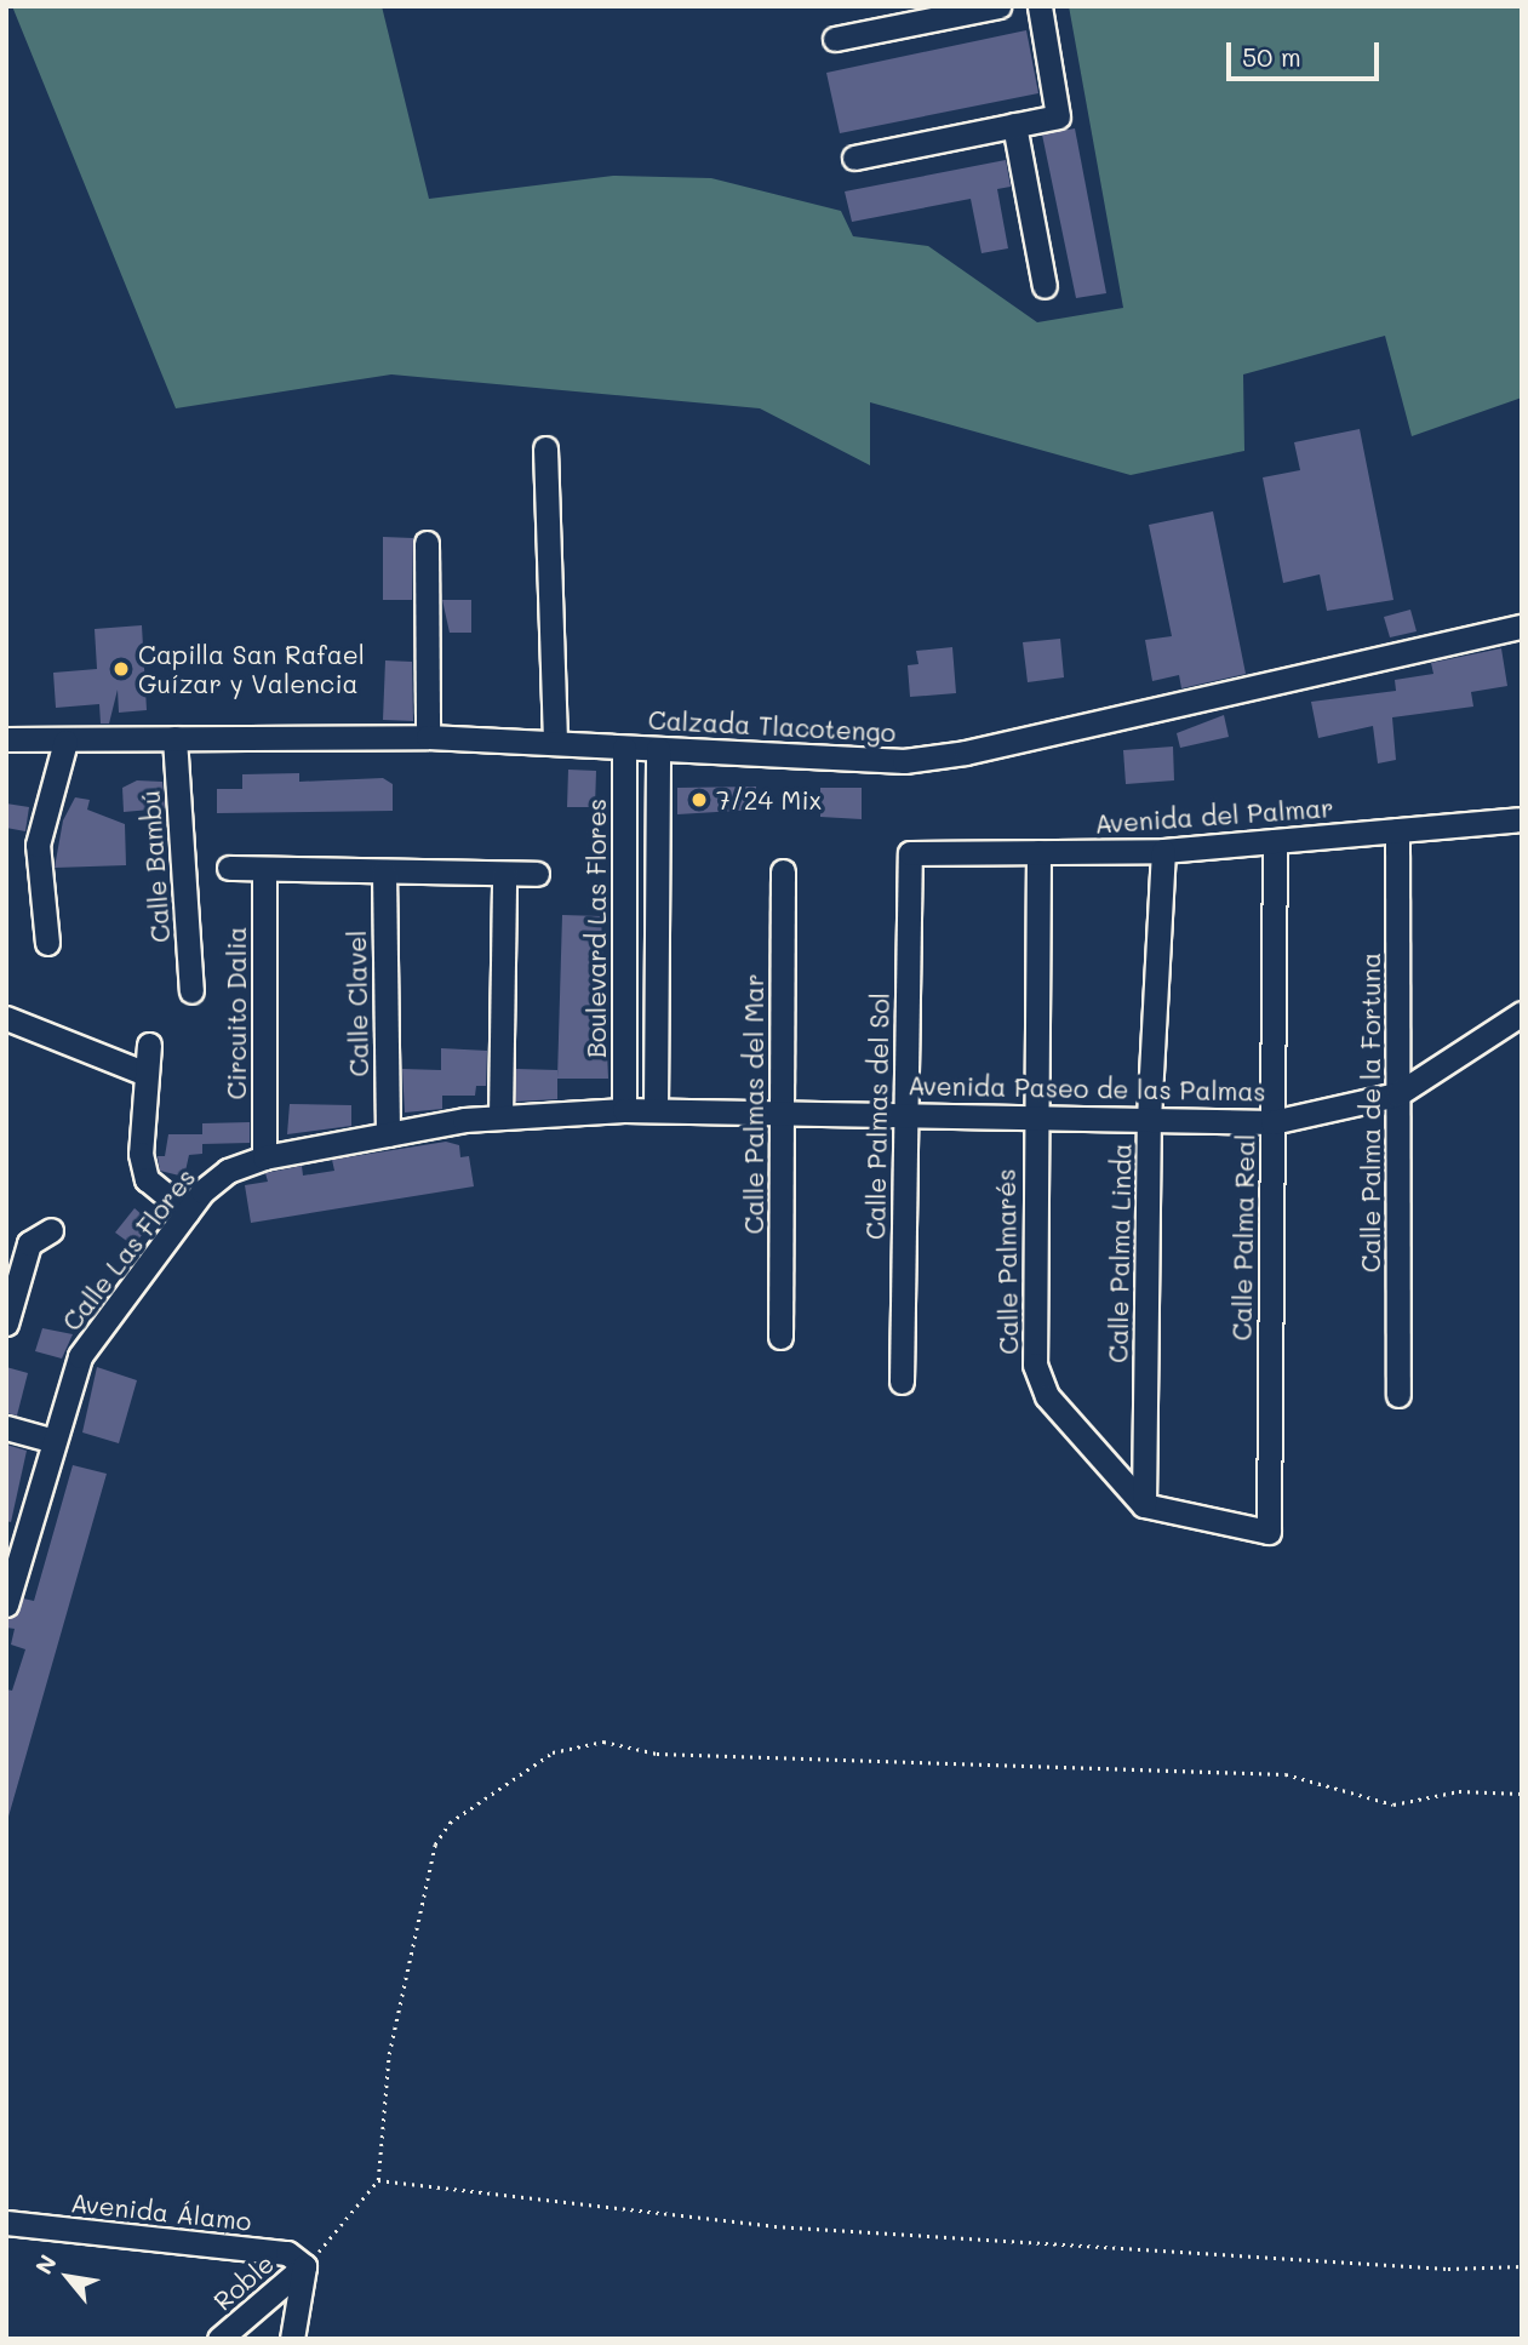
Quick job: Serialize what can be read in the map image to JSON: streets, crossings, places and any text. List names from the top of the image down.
{
  "streets": {
    "street": [
      "Calzada Tlacotengo",
      "Avenida del Palmar",
      "Calle Bambú",
      "Boulevard Las Flores",
      "Calle Clavel",
      "Circuito Dalia",
      "Avenida Paseo de las Palmas",
      "Calle Palmas del Mar",
      "Calle Palma de la Fortuna",
      "Calle Palmas del Sol",
      "Calle Palma Real",
      "Calle Las Flores",
      "Calle Palma Linda",
      "Calle Palmarés",
      "Avenida Álamo",
      "Roble"
    ]
  },
  "crossings": [
    ["Calzada Tlacotengo", "Calle Bambú"],
    ["Calzada Tlacotengo", "Boulevard Las Flores"],
    ["Avenida del Palmar", "Calle Palma de la Fortuna"],
    ["Avenida del Palmar", "Calle Palmas del Sol"],
    ["Avenida del Palmar", "Calle Palma Real"],
    ["Avenida del Palmar", "Calle Palma Linda"],
    ["Avenida del Palmar", "Calle Palmarés"],
    ["Boulevard Las Flores", "Avenida Paseo de las Palmas"],
    ["Boulevard Las Flores", "Calle Las Flores"],
    ["Calle Clavel", "Calle Las Flores"],
    ["Circuito Dalia", "Calle Las Flores"],
    ["Avenida Paseo de las Palmas", "Calle Palmas del Mar"],
    ["Avenida Paseo de las Palmas", "Calle Palma de la Fortuna"],
    ["Avenida Paseo de las Palmas", "Calle Palmas del Sol"],
    ["Avenida Paseo de las Palmas", "Calle Palma Real"],
    ["Avenida Paseo de las Palmas", "Calle Las Flores"],
    ["Avenida Paseo de las Palmas", "Calle Palma Linda"],
    ["Avenida Paseo de las Palmas", "Calle Palmarés"],
    ["Calle Palma Real", "Calle Palma Linda"],
    ["Calle Palma Real", "Calle Palmarés"],
    ["Calle Palma Linda", "Calle Palmarés"],
    ["Avenida Álamo", "Roble"]
  ],
  "places": ["Capilla San Rafael Guízar y Valencia", "7/24 Mix"],
  "scale_bar": "50 m",
  "north": "top left"
}
